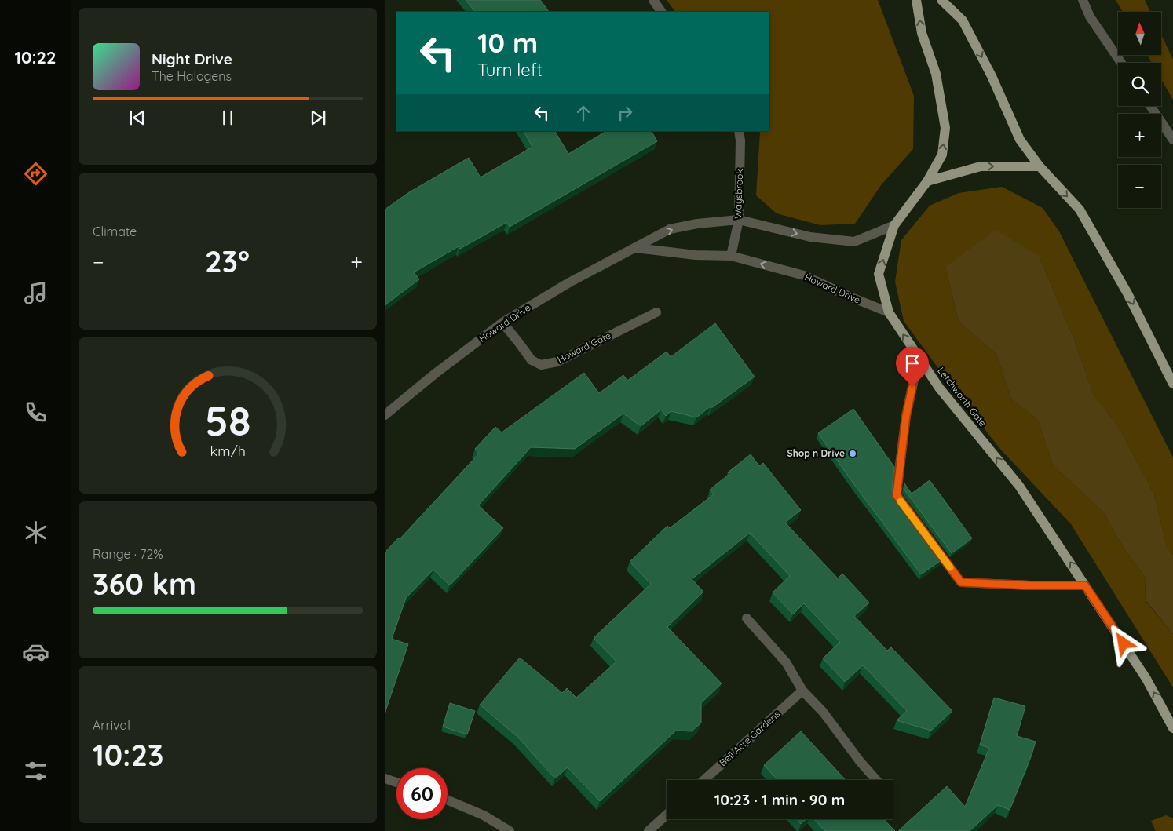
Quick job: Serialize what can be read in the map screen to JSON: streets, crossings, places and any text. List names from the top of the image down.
{
  "streets": {
    "main road": ["Letchworth Gate"],
    "street": [
      "Waysbrook",
      "Howard Drive",
      "Howard Gate",
      "Bell Acre Gardens"
    ]
  },
  "crossings": [
    ["Waysbrook", "Howard Drive"],
    ["Howard Drive", "Howard Gate"],
    ["Howard Drive", "Letchworth Gate"]
  ],
  "one_way": ["Letchworth Gate"],
  "places": ["Shop n Drive"],
  "north": "top",
  "page": {
    "tabs": "10:22",
    "map_buttons": ["+", "−"],
    "turn": ["10 m", "Turn left"],
    "song": ["Night Drive", "The Halogens"],
    "tile": [
      "Climate",
      ["Range · 72%", "360 km"],
      ["Arrival", "10:23"]
    ],
    "heat": ["−", "23°", "+"],
    "limit": "60",
    "trip": "10:23 · 1 min · 90 m",
    "gauge": ["58", "km/h"]
  }
}
